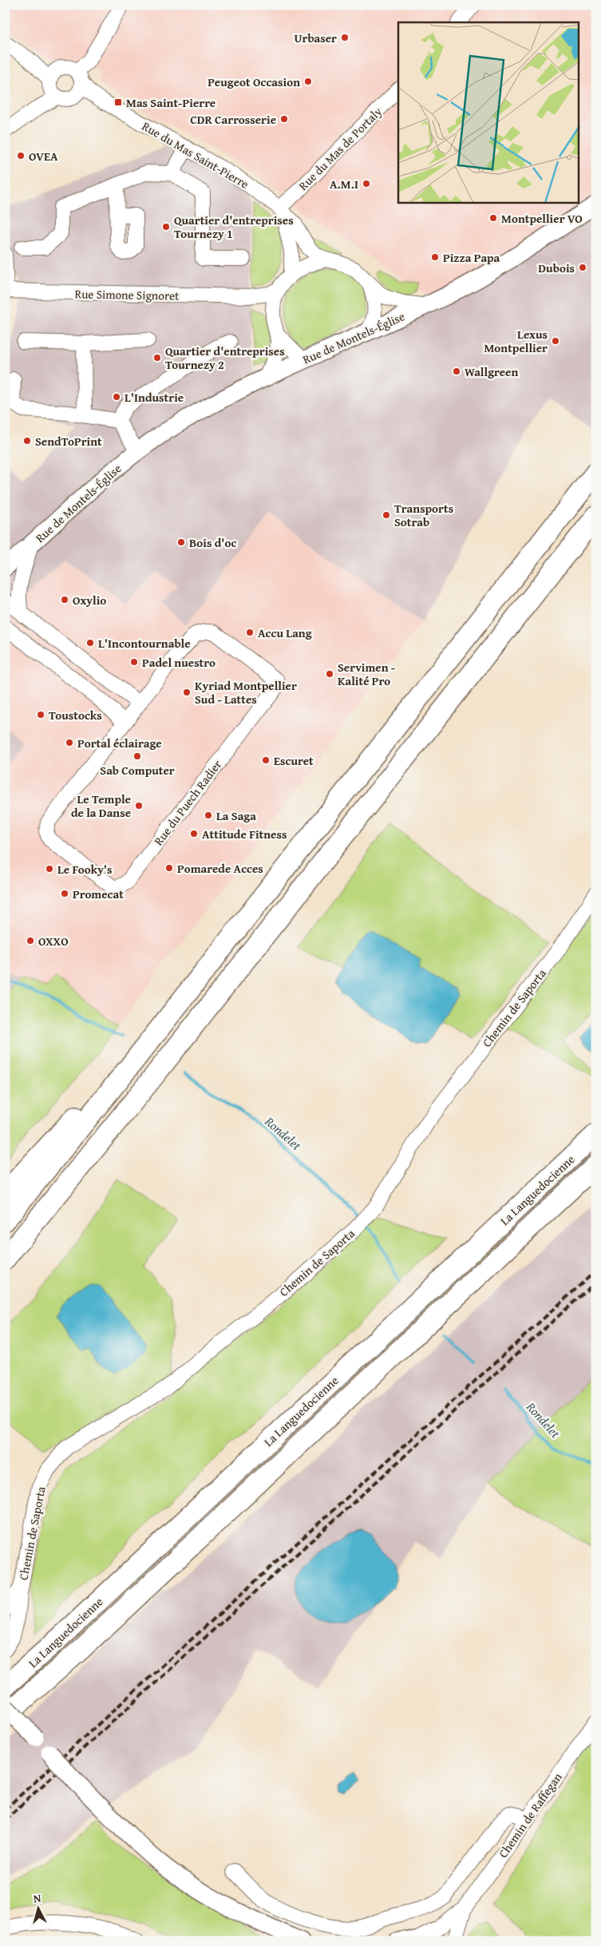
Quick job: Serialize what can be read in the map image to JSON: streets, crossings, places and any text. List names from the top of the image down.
{
  "streets": {
    "highway": ["La Languedocienne"],
    "main road": ["Rue de Montels-Église"],
    "street": [
      "Rue du Mas de Portaly",
      "Rue du Mas Saint-Pierre",
      "Rue Simone Signoret",
      "Rue du Puech Radier",
      "Chemin de Saporta",
      "Chemin de Raffegan"
    ]
  },
  "crossings": [
    ["Rue du Mas de Portaly", "Rue du Mas Saint-Pierre"],
    ["Rue du Mas Saint-Pierre", "Rue Simone Signoret"],
    ["Rue du Mas Saint-Pierre", "Rue de Montels-Église"],
    ["Rue Simone Signoret", "Rue de Montels-Église"]
  ],
  "water": ["Rondelet"],
  "places": {
    "other": [
      "Urbaser",
      "Peugeot Occasion",
      "CDR Carrosserie",
      "OVEA",
      "A.M.I",
      "Montpellier VO",
      "Quartier d'entreprises Tournezy 1",
      "Pizza Papa",
      "Dubois",
      "Lexus Montpellier",
      "Quartier d'entreprises Tournezy 2",
      "Wallgreen",
      "L'Industrie",
      "SendToPrint",
      "Transports Sotrab",
      "Bois d'oc",
      "Oxylio",
      "Accu Lang",
      "L'Incontournable",
      "Padel nuestro",
      "Servimen - Kalité Pro",
      "Kyriad Montpellier Sud - Lattes",
      "Toustocks",
      "Portal éclairage",
      "Sab Computer",
      "Escuret",
      "Le Temple de la Danse",
      "La Saga",
      "Attitude Fitness",
      "Pomarede Acces",
      "Le Fooky's",
      "Promecat",
      "OXXO"
    ],
    "transit": ["Mas Saint-Pierre"]
  },
  "north": "top"
}
